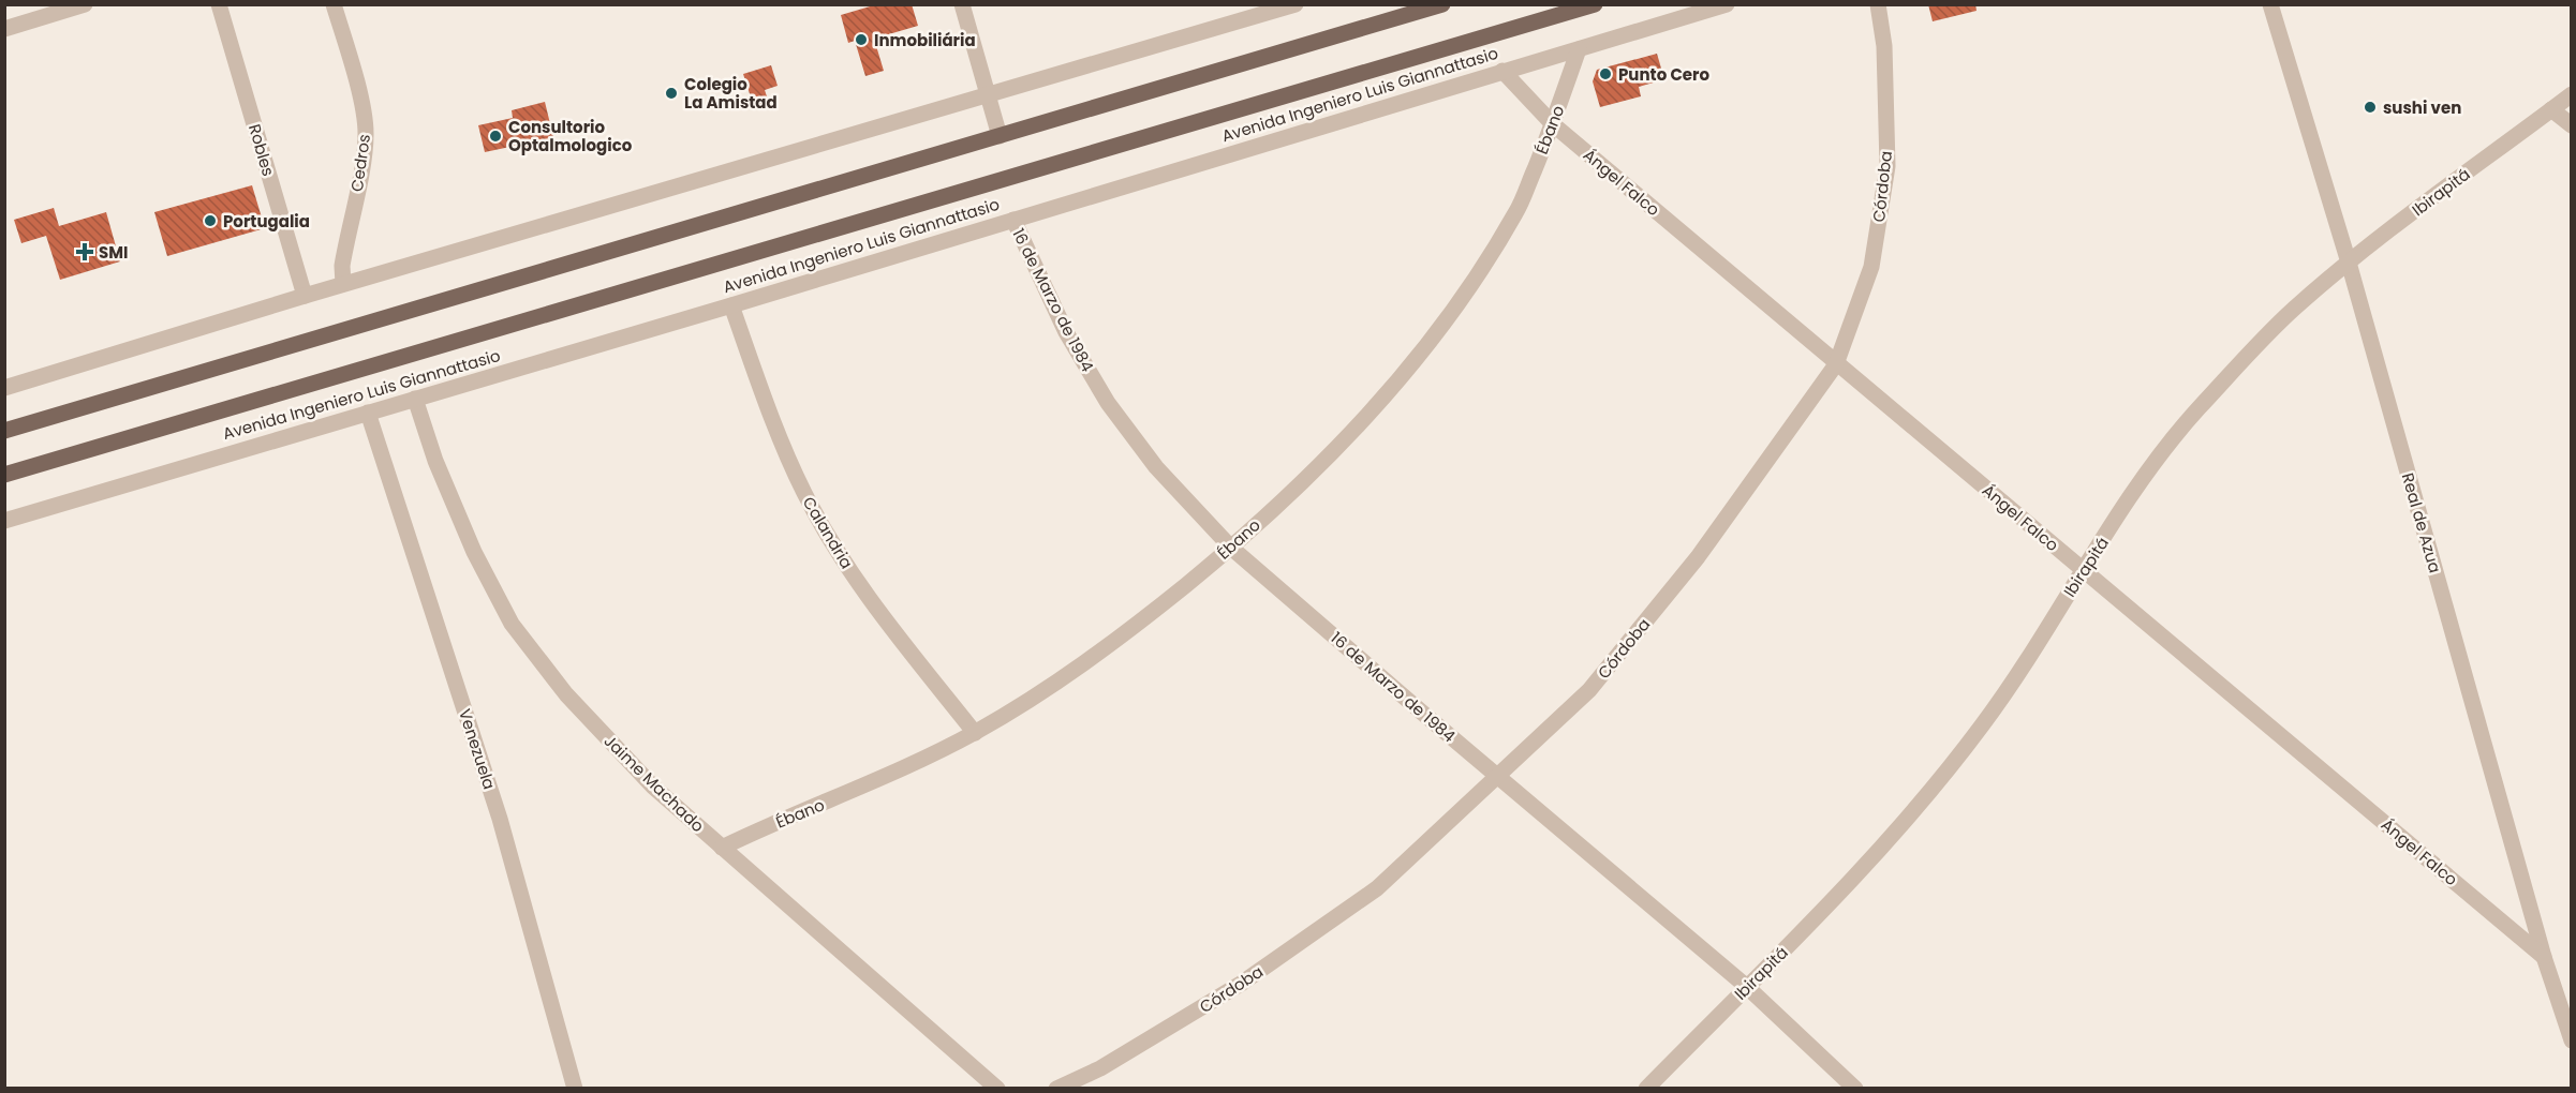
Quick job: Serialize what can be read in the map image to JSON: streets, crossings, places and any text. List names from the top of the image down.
{
  "streets": {
    "main road": ["Avenida Ingeniero Luis Giannattasio"],
    "street": [
      "Ébano",
      "Robles",
      "Cedros",
      "Ángel Falco",
      "Córdoba",
      "Ibirapitá",
      "16 de Marzo de 1984",
      "Real de Azua",
      "Calandria",
      "Venezuela",
      "Jaime Machado"
    ]
  },
  "crossings": [
    ["Avenida Ingeniero Luis Giannattasio", "Ébano"],
    ["Avenida Ingeniero Luis Giannattasio", "Ángel Falco"],
    ["Avenida Ingeniero Luis Giannattasio", "16 de Marzo de 1984"],
    ["Avenida Ingeniero Luis Giannattasio", "Calandria"],
    ["Avenida Ingeniero Luis Giannattasio", "Venezuela"],
    ["Avenida Ingeniero Luis Giannattasio", "Jaime Machado"],
    ["Ébano", "Ángel Falco"],
    ["Ébano", "16 de Marzo de 1984"],
    ["Ébano", "Calandria"],
    ["Ébano", "Jaime Machado"],
    ["Ángel Falco", "Córdoba"],
    ["Ángel Falco", "Ibirapitá"],
    ["Ángel Falco", "Real de Azua"],
    ["Córdoba", "16 de Marzo de 1984"],
    ["Ibirapitá", "16 de Marzo de 1984"],
    ["Ibirapitá", "Real de Azua"]
  ],
  "places": {
    "other": [
      "Inmobiliária",
      "Punto Cero",
      "Colegio La Amistad",
      "sushi ven",
      "Consultorio Optalmologico",
      "Portugalia"
    ],
    "health": ["SMI"]
  }
}
